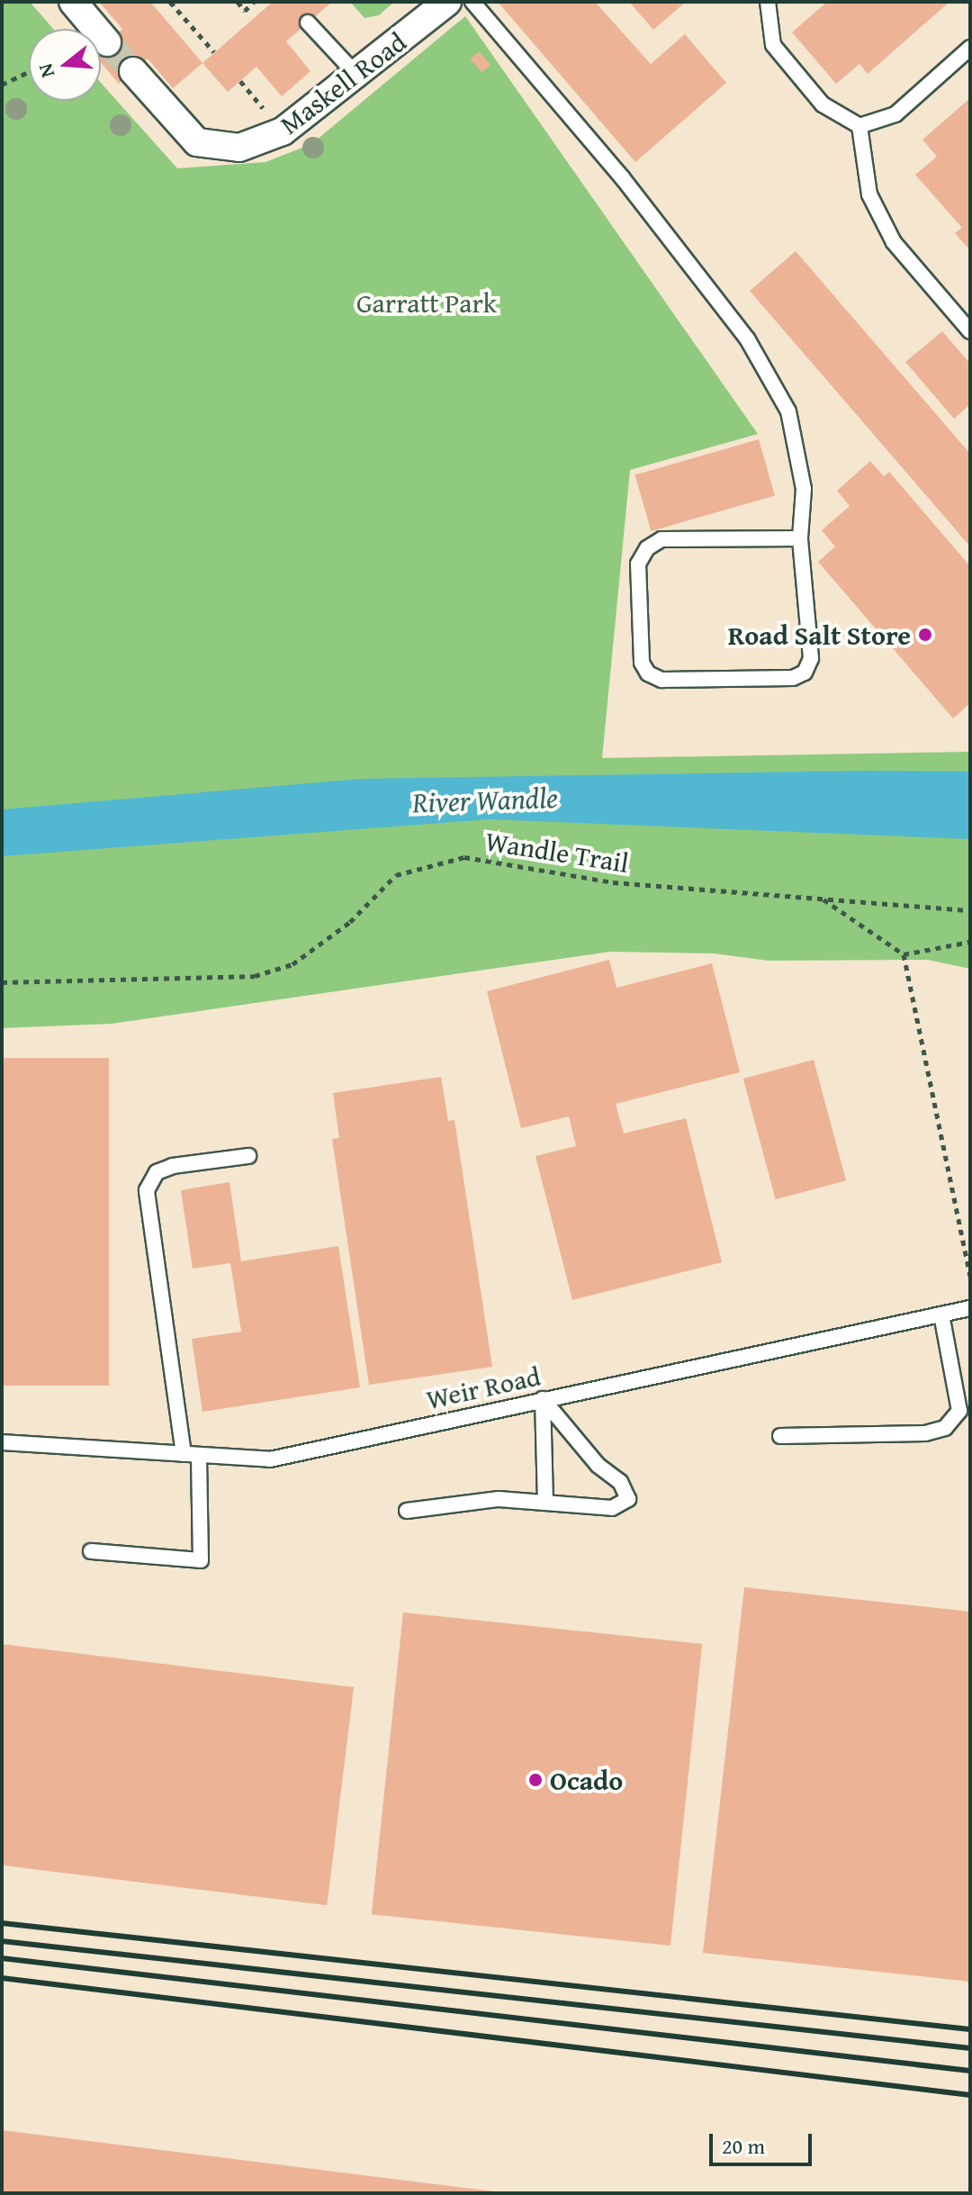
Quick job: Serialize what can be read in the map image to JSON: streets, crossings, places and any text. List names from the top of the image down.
{
  "streets": {
    "street": ["Maskell Road"],
    "lane": ["Weir Road"],
    "path": ["Wandle Trail"]
  },
  "water": ["River Wandle"],
  "parks": ["Garratt Park"],
  "places": ["Road Salt Store", "Ocado"],
  "scale_bar": "20 m",
  "north": "left"
}
